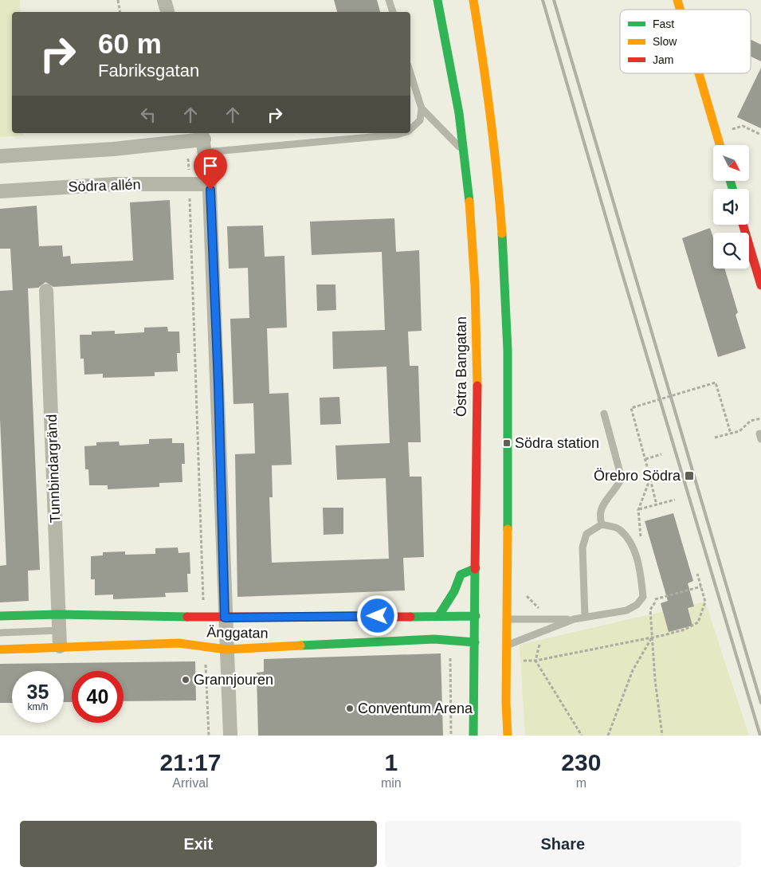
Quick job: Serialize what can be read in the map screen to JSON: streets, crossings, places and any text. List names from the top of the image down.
{
  "streets": {
    "main road": ["Östra Bangatan", "Änggatan"],
    "street": ["Södra allén", "Tunnbindargränd"]
  },
  "crossings": [
    ["Östra Bangatan", "Änggatan"],
    ["Tunnbindargränd", "Änggatan"]
  ],
  "places": {
    "transit": ["Södra station", "Örebro Södra"],
    "other": ["Grannjouren", "Conventum Arena"]
  },
  "legend": ["Fast", "Slow", "Jam"],
  "north": "bottom right",
  "page": {
    "turn": ["60 m", "Fabriksgatan"],
    "speed": "35 km/h",
    "limit": "40",
    "eta": [
      "21:17",
      "Arrival",
      "1",
      "min",
      "230",
      "m"
    ],
    "buttons": ["Exit", "Share"]
  }
}
